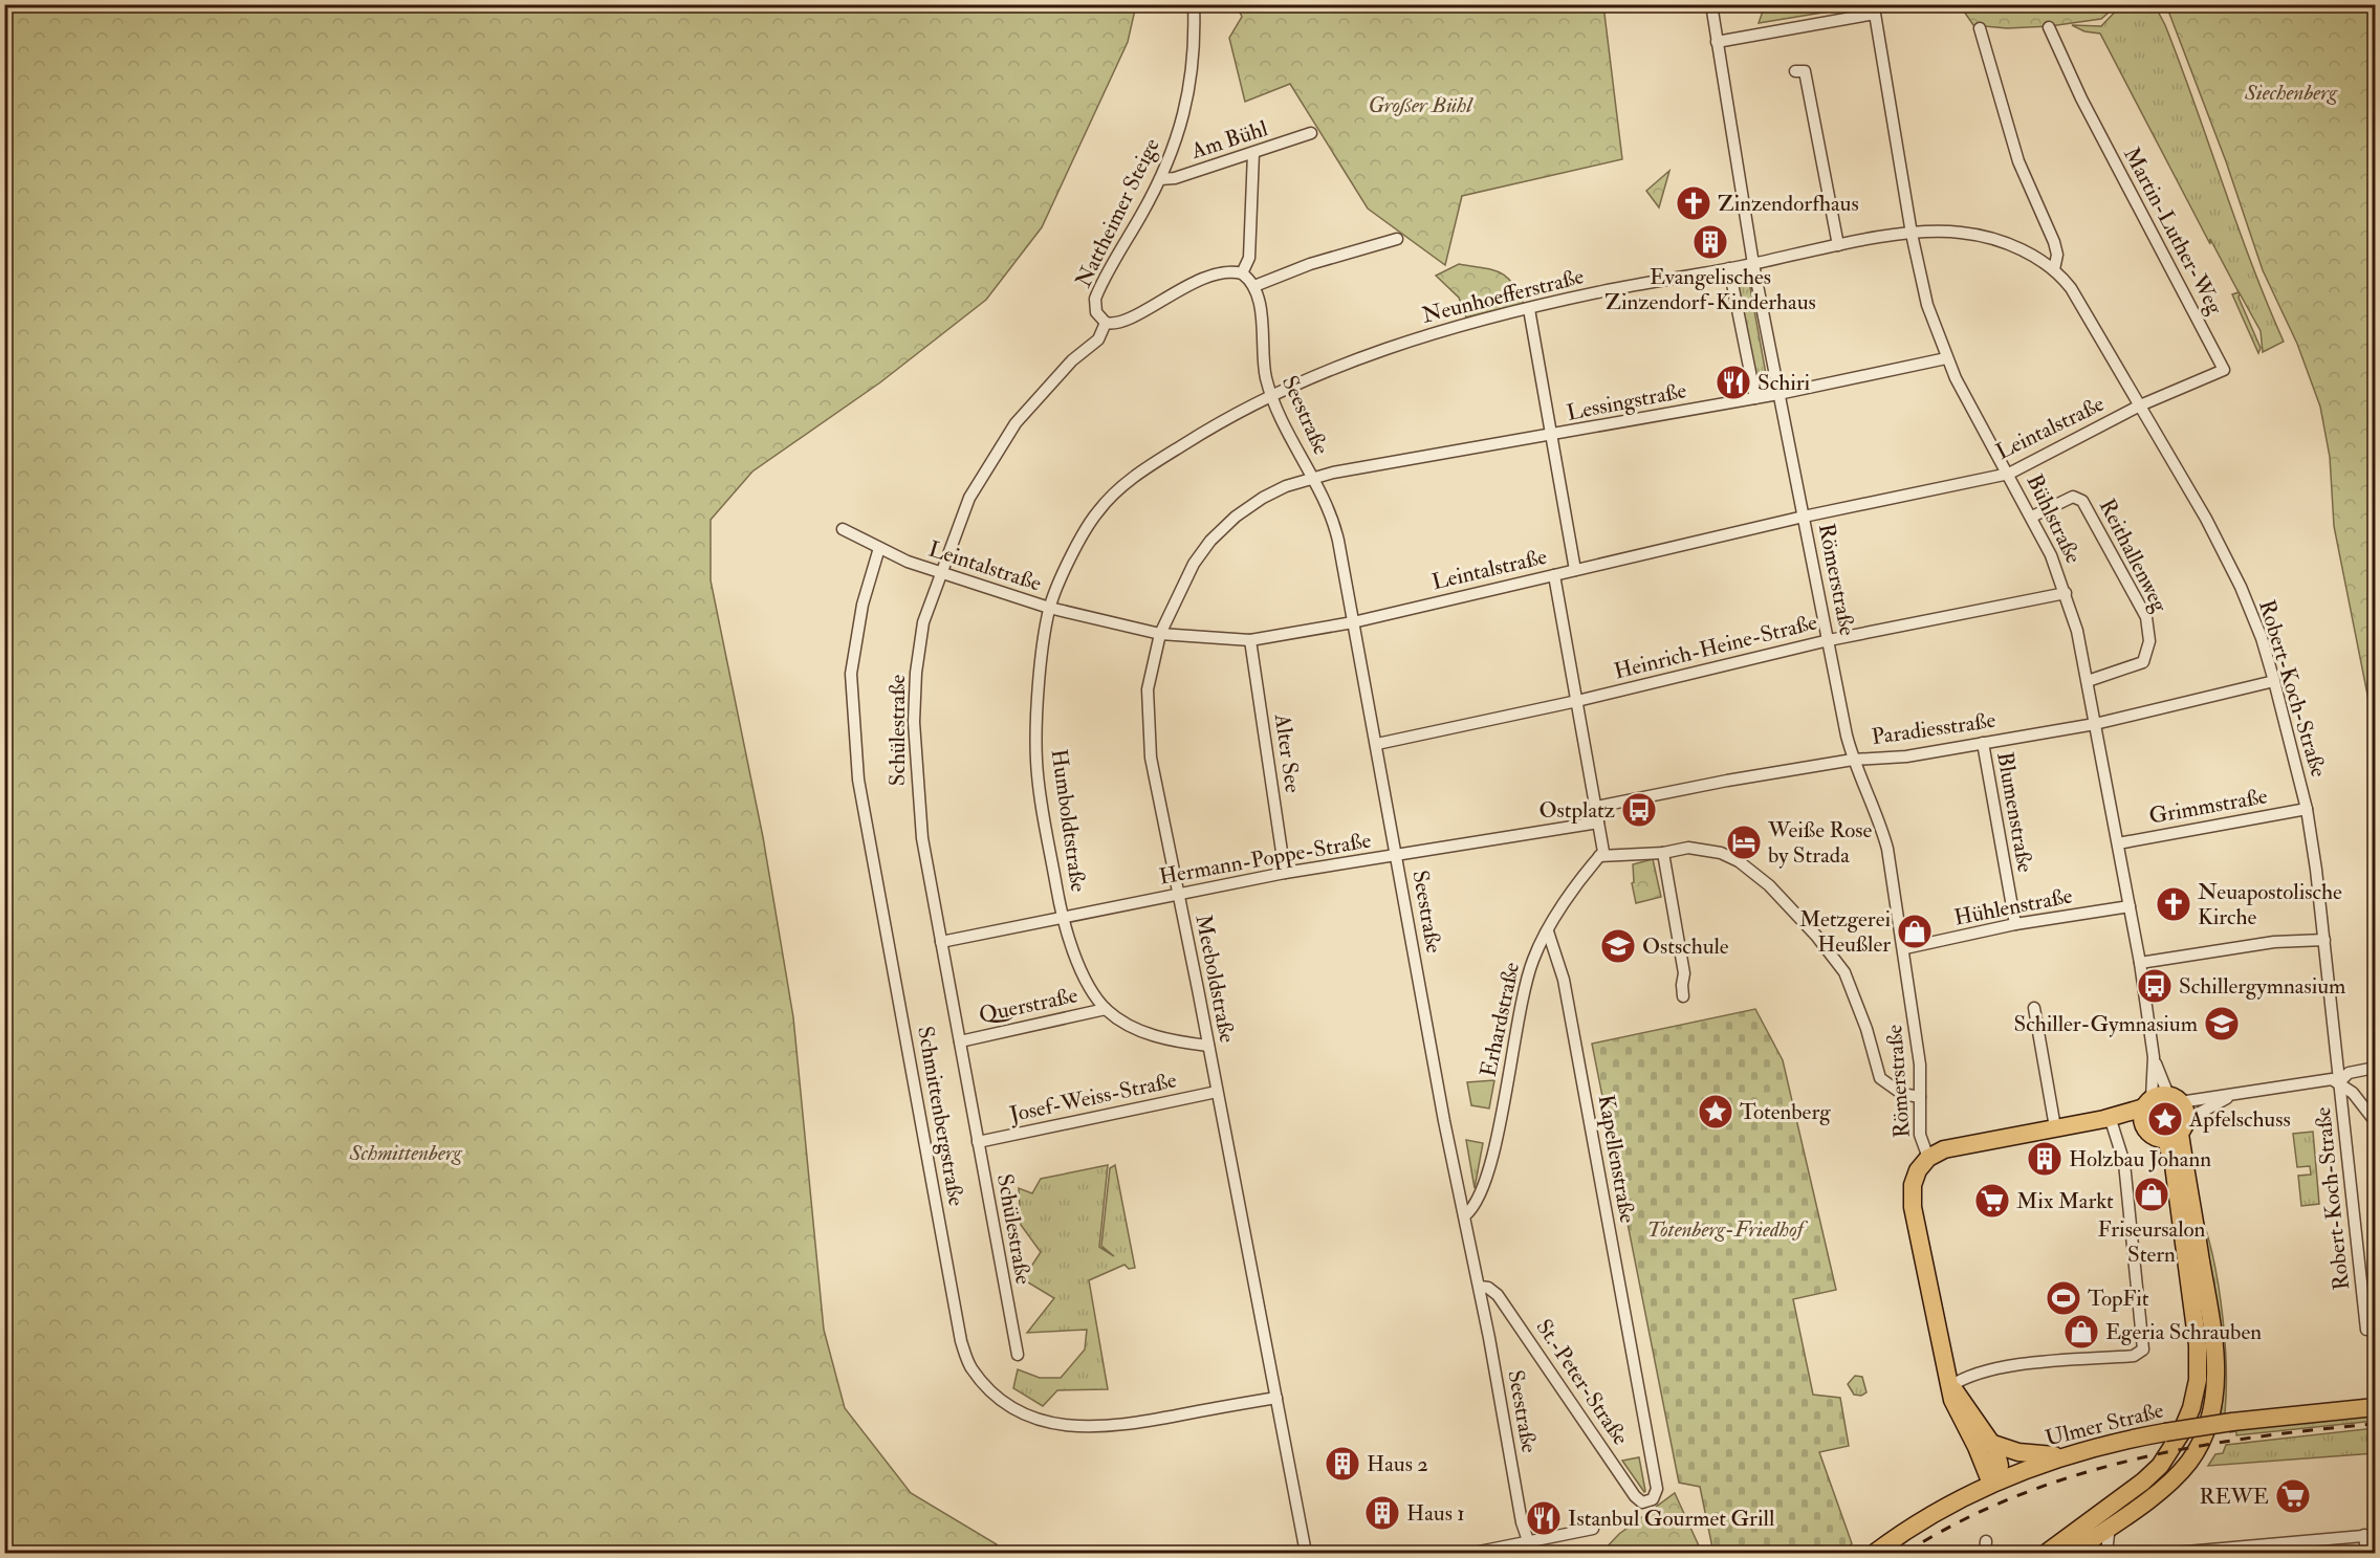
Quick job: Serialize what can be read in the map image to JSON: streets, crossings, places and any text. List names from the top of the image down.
{
  "streets": {
    "main road": ["Ulmer Straße"],
    "street": [
      "Am Bühl",
      "Nattheimer Steige",
      "Martin-Luther-Weg",
      "Neunhoefferstraße",
      "Lessingstraße",
      "Seestraße",
      "Leintalstraße",
      "Bühlstraße",
      "Reithallenweg",
      "Römerstraße",
      "Heinrich-Heine-Straße",
      "Robert-Koch-Straße",
      "Paradiesstraße",
      "Schülestraße",
      "Alter See",
      "Grimmstraße",
      "Blumenstraße",
      "Humboldtstraße",
      "Hermann-Poppe-Straße",
      "Hühlenstraße",
      "Meeboldstraße",
      "Querstraße",
      "Erhardstraße",
      "Josef-Weiss-Straße",
      "Schmittenbergstraße",
      "Kapellenstraße",
      "St.-Peter-Straße"
    ]
  },
  "crossings": [
    ["Am Bühl", "Nattheimer Steige"],
    ["Nattheimer Steige", "Schülestraße"],
    ["Martin-Luther-Weg", "Leintalstraße"],
    ["Martin-Luther-Weg", "Robert-Koch-Straße"],
    ["Neunhoefferstraße", "Seestraße"],
    ["Neunhoefferstraße", "Römerstraße"],
    ["Neunhoefferstraße", "Robert-Koch-Straße"],
    ["Neunhoefferstraße", "Humboldtstraße"],
    ["Lessingstraße", "Seestraße"],
    ["Lessingstraße", "Bühlstraße"],
    ["Lessingstraße", "Römerstraße"],
    ["Lessingstraße", "Meeboldstraße"],
    ["Seestraße", "Leintalstraße"],
    ["Seestraße", "Heinrich-Heine-Straße"],
    ["Seestraße", "Humboldtstraße"],
    ["Seestraße", "Hermann-Poppe-Straße"],
    ["Seestraße", "Meeboldstraße"],
    ["Seestraße", "Erhardstraße"],
    ["Seestraße", "St.-Peter-Straße"],
    ["Leintalstraße", "Bühlstraße"],
    ["Leintalstraße", "Römerstraße"],
    ["Leintalstraße", "Robert-Koch-Straße"],
    ["Leintalstraße", "Schülestraße"],
    ["Leintalstraße", "Alter See"],
    ["Leintalstraße", "Humboldtstraße"],
    ["Leintalstraße", "Meeboldstraße"],
    ["Leintalstraße", "Schmittenbergstraße"],
    ["Bühlstraße", "Reithallenweg"],
    ["Bühlstraße", "Römerstraße"],
    ["Bühlstraße", "Heinrich-Heine-Straße"],
    ["Bühlstraße", "Robert-Koch-Straße"],
    ["Bühlstraße", "Paradiesstraße"],
    ["Bühlstraße", "Grimmstraße"],
    ["Bühlstraße", "Hühlenstraße"],
    ["Römerstraße", "Heinrich-Heine-Straße"],
    ["Römerstraße", "Robert-Koch-Straße"],
    ["Römerstraße", "Paradiesstraße"],
    ["Römerstraße", "Hühlenstraße"],
    ["Robert-Koch-Straße", "Paradiesstraße"],
    ["Robert-Koch-Straße", "Grimmstraße"],
    ["Paradiesstraße", "Blumenstraße"],
    ["Schülestraße", "Hermann-Poppe-Straße"],
    ["Schülestraße", "Querstraße"],
    ["Schülestraße", "Josef-Weiss-Straße"],
    ["Alter See", "Hermann-Poppe-Straße"],
    ["Blumenstraße", "Hühlenstraße"],
    ["Humboldtstraße", "Hermann-Poppe-Straße"],
    ["Humboldtstraße", "Meeboldstraße"],
    ["Humboldtstraße", "Querstraße"],
    ["Hermann-Poppe-Straße", "Meeboldstraße"],
    ["Meeboldstraße", "Josef-Weiss-Straße"],
    ["Meeboldstraße", "Schmittenbergstraße"],
    ["Erhardstraße", "Kapellenstraße"],
    ["Kapellenstraße", "St.-Peter-Straße"]
  ],
  "parks": [
    "Siechenberg",
    "Großer Bühl",
    "Schmittenberg",
    "Totenberg-Friedhof"
  ],
  "places": {
    "church": ["Zinzendorfhaus", "Neuapostolische Kirche"],
    "building": [
      "Evangelisches Zinzendorf-Kinderhaus",
      "Holzbau Johann",
      "Haus 2",
      "Haus 1"
    ],
    "restaurant": ["Schiri", "Istanbul Gourmet Grill"],
    "bus stop": ["Ostplatz", "Schillergymnasium"],
    "hotel": ["Weiße Rose by Strada"],
    "shop": ["Metzgerei Heußler", "Friseursalon Stern", "Egeria Schrauben"],
    "school or university": ["Ostschule", "Schiller-Gymnasium"],
    "place": ["Totenberg", "Apfelschuss"],
    "supermarket": ["Mix Markt", "REWE"],
    "sports": ["TopFit"]
  }
}
